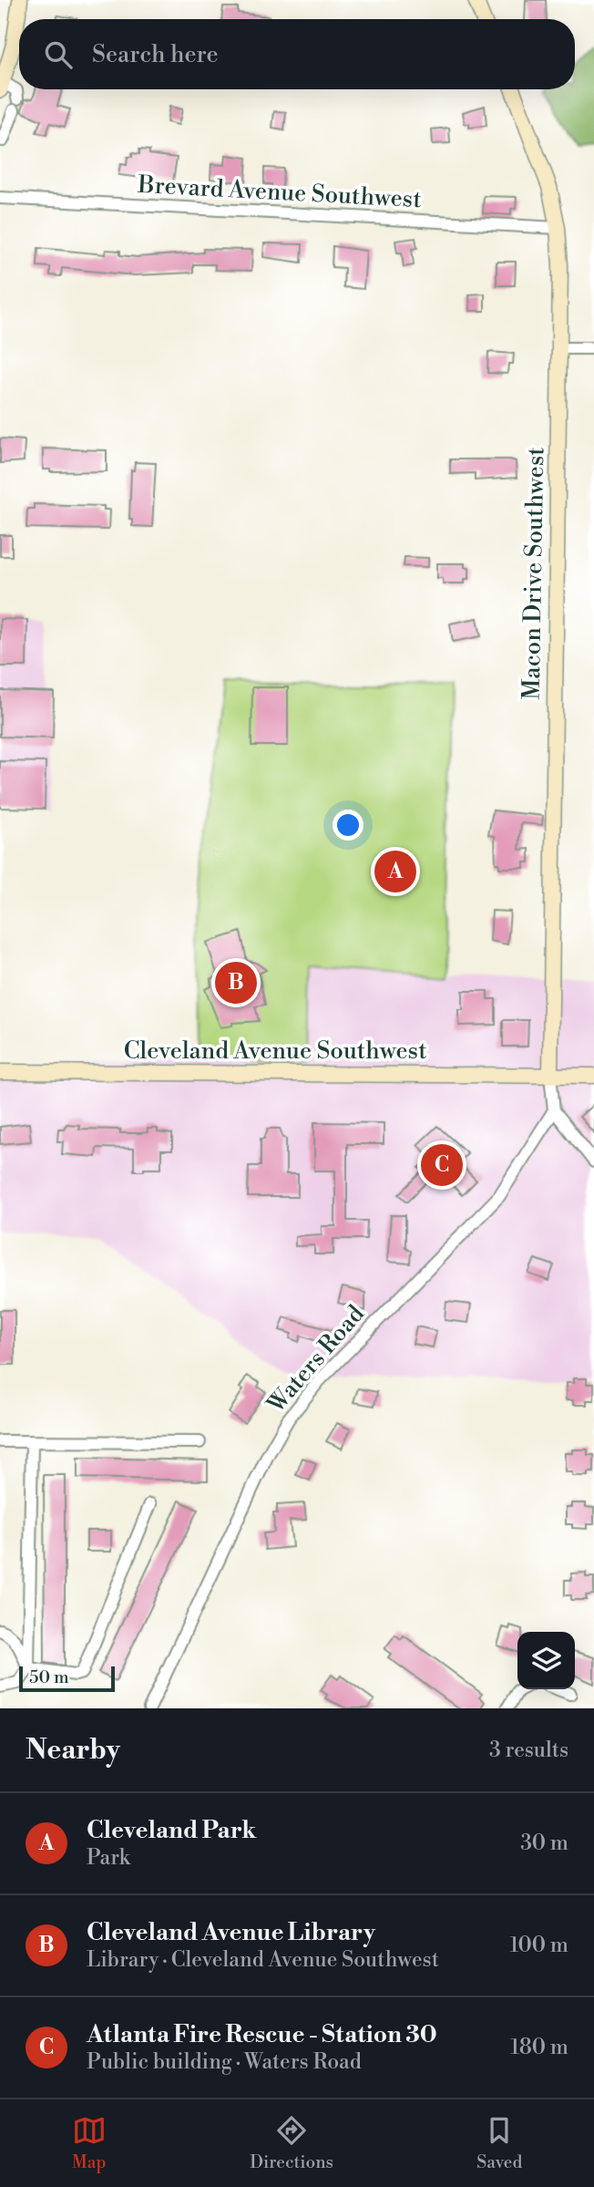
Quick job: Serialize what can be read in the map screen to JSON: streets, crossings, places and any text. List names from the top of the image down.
{
  "streets": {
    "street": [
      "Brevard Avenue Southwest",
      "Macon Drive Southwest",
      "Cleveland Avenue Southwest",
      "Waters Road"
    ]
  },
  "crossings": [
    ["Brevard Avenue Southwest", "Macon Drive Southwest"],
    ["Macon Drive Southwest", "Cleveland Avenue Southwest"]
  ],
  "scale_bar": "50 m",
  "page": {
    "search": "Search here",
    "pins": ["A", "B", "C"],
    "scale": "50 m",
    "heading": ["Nearby", "3 results"],
    "list": [
      {
        "mark": "A",
        "name": "Cleveland Park",
        "note": "Park",
        "value": "30 m"
      },
      {
        "mark": "B",
        "name": "Cleveland Avenue Library",
        "note": "Library · Cleveland Avenue Southwest",
        "value": "100 m"
      },
      {
        "mark": "C",
        "name": "Atlanta Fire Rescue - Station 30",
        "note": "Public building · Waters Road",
        "value": "180 m"
      }
    ],
    "nav": ["Map", "Directions", "Saved"]
  }
}
